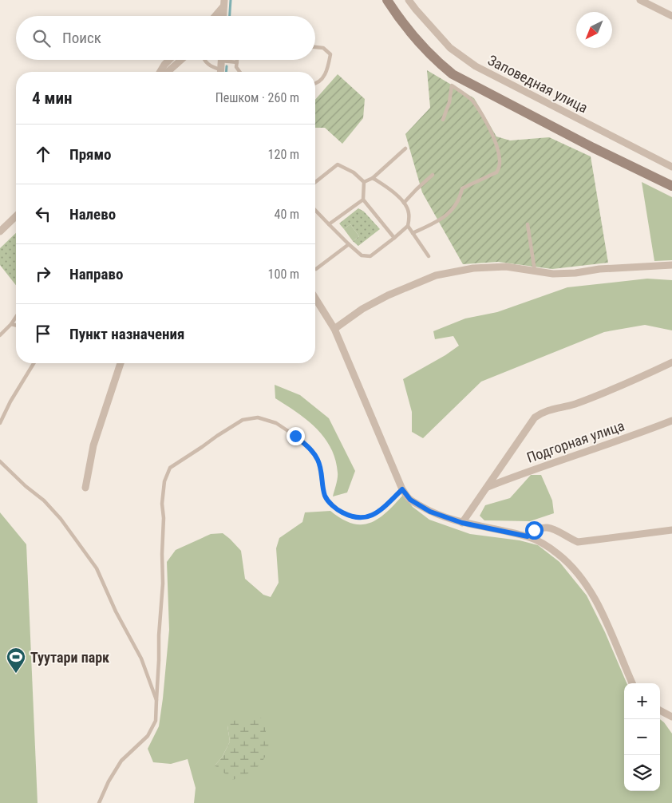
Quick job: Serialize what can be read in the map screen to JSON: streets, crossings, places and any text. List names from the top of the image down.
{
  "streets": {
    "street": ["Заповедная улица", "Подгорная улица"]
  },
  "places": {
    "sports": ["Туутари парк"]
  },
  "north": "bottom left",
  "page": {
    "search": "Поиск",
    "heading": ["4 мин", "Пешком · 260 m"],
    "list": [
      ["Прямо", "120 m"],
      ["Налево", "40 m"],
      ["Направо", "100 m"],
      "Пункт назначения"
    ],
    "map_buttons": ["+", "−"]
  }
}
